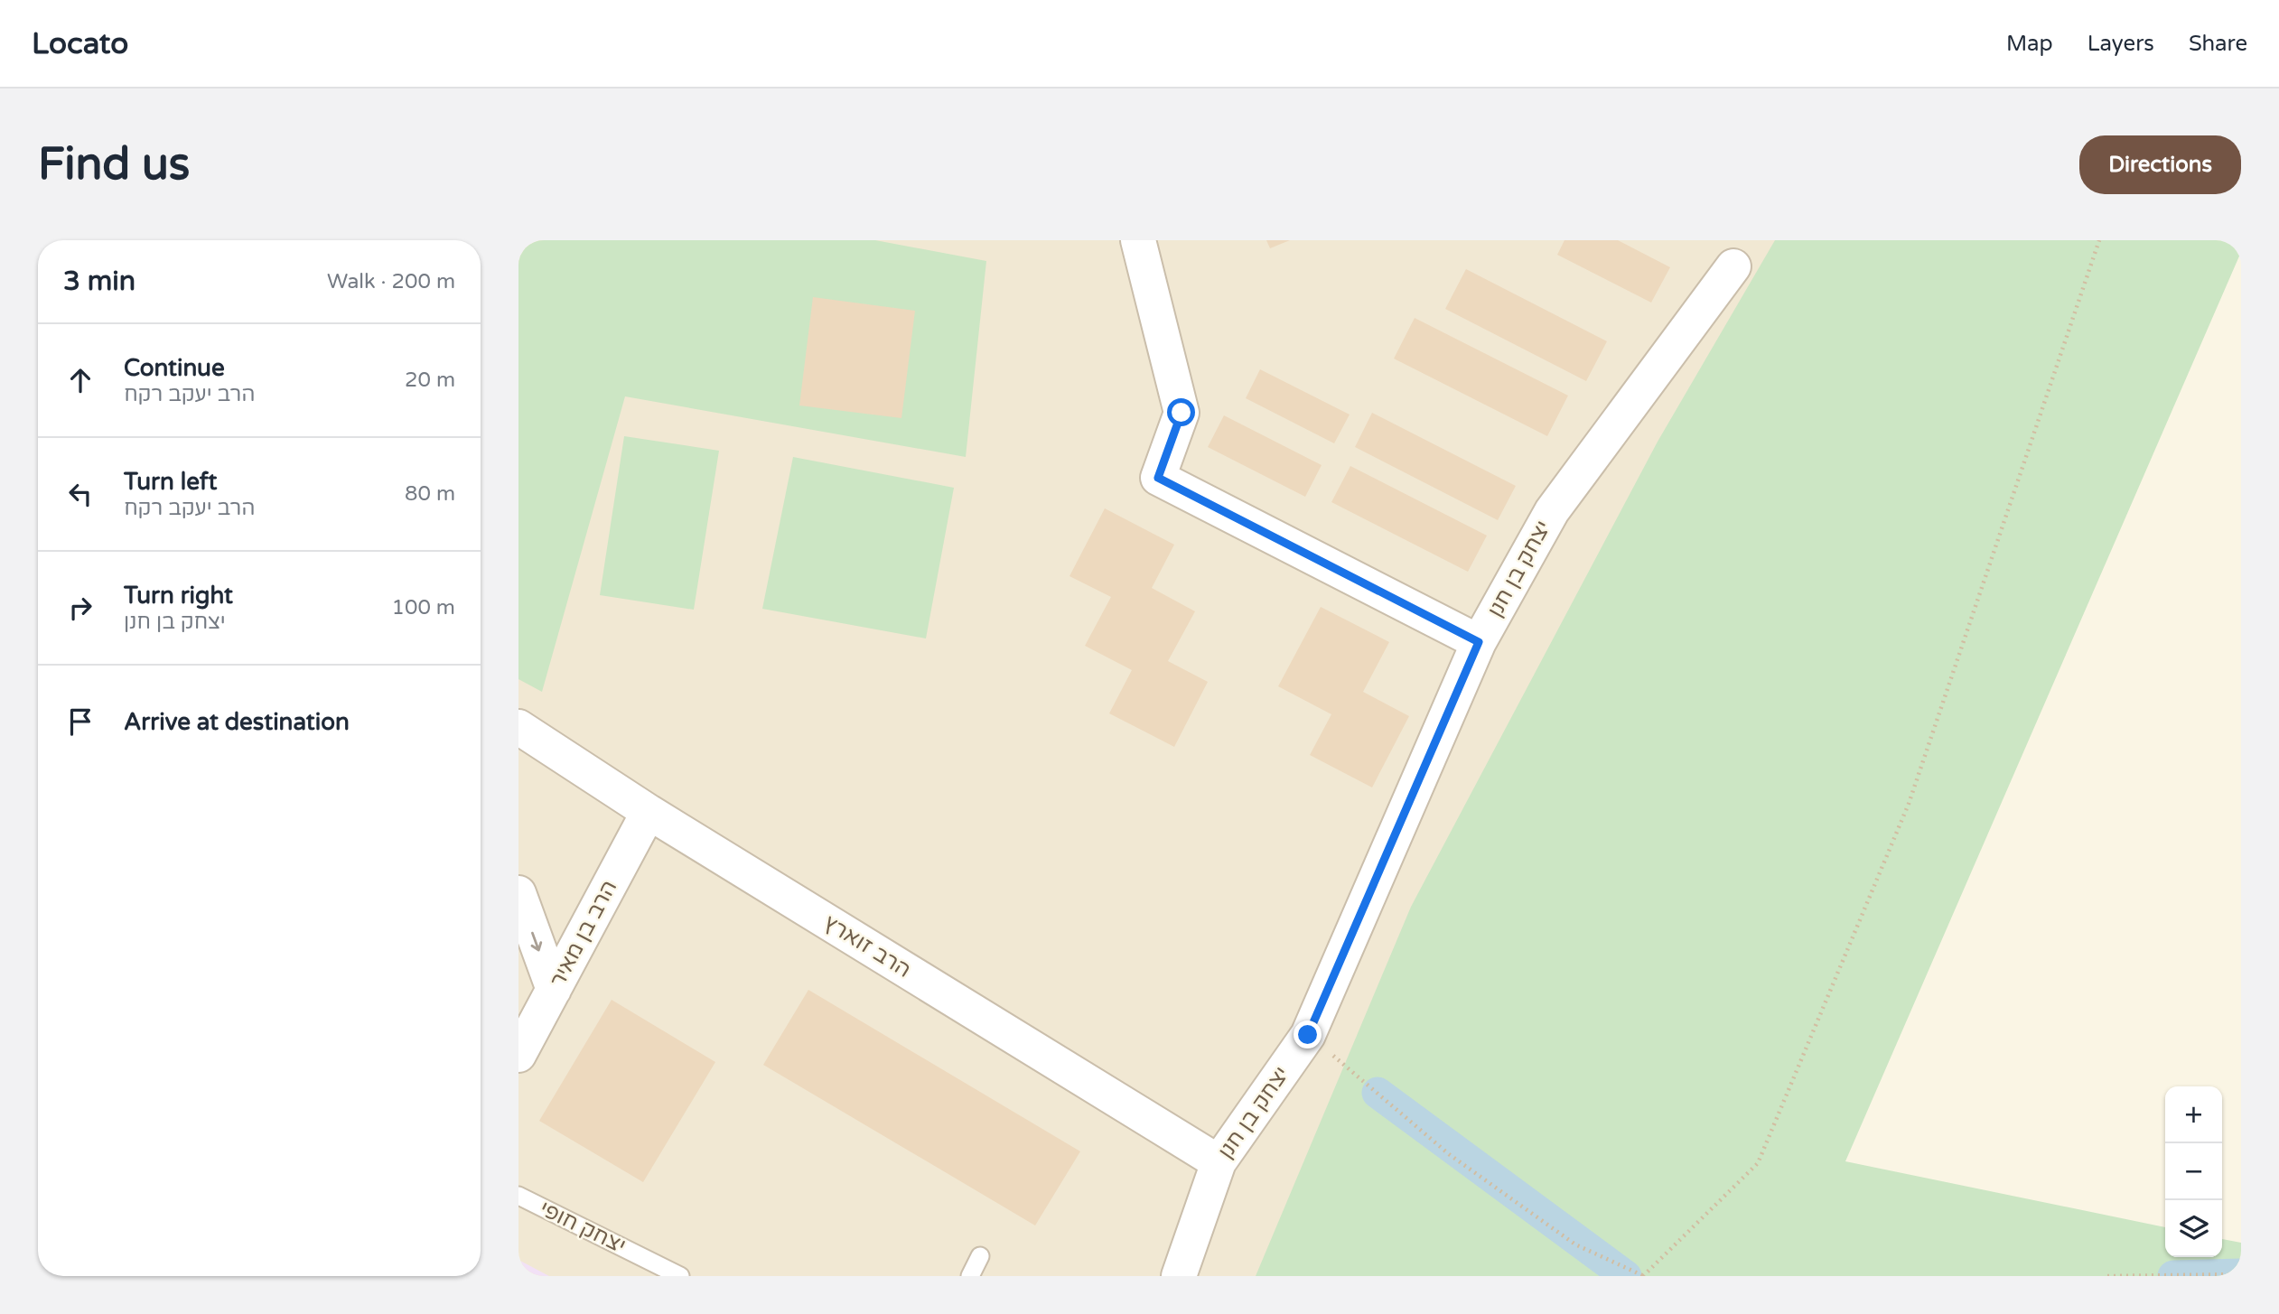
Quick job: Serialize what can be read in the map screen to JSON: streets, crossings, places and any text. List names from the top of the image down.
{
  "streets": {
    "street": ["יצחק בן חנן", "הרב בן מאיר", "הרב זוארץ"],
    "lane": ["יצחק חופי"]
  },
  "crossings": [
    ["יצחק בן חנן", "הרב זוארץ"],
    ["הרב בן מאיר", "הרב זוארץ"]
  ],
  "page": {
    "header": "Locato",
    "nav": ["Map", "Layers", "Share"],
    "buttons": "Directions",
    "title": "Find us",
    "heading": ["3 min", "Walk · 200 m"],
    "list": [
      ["Continue", "הרב יעקב רקח", "20 m"],
      ["Turn left", "הרב יעקב רקח", "80 m"],
      ["Turn right", "יצחק בן חנן", "100 m"],
      "Arrive at destination"
    ],
    "map_buttons": ["+", "−"]
  }
}
